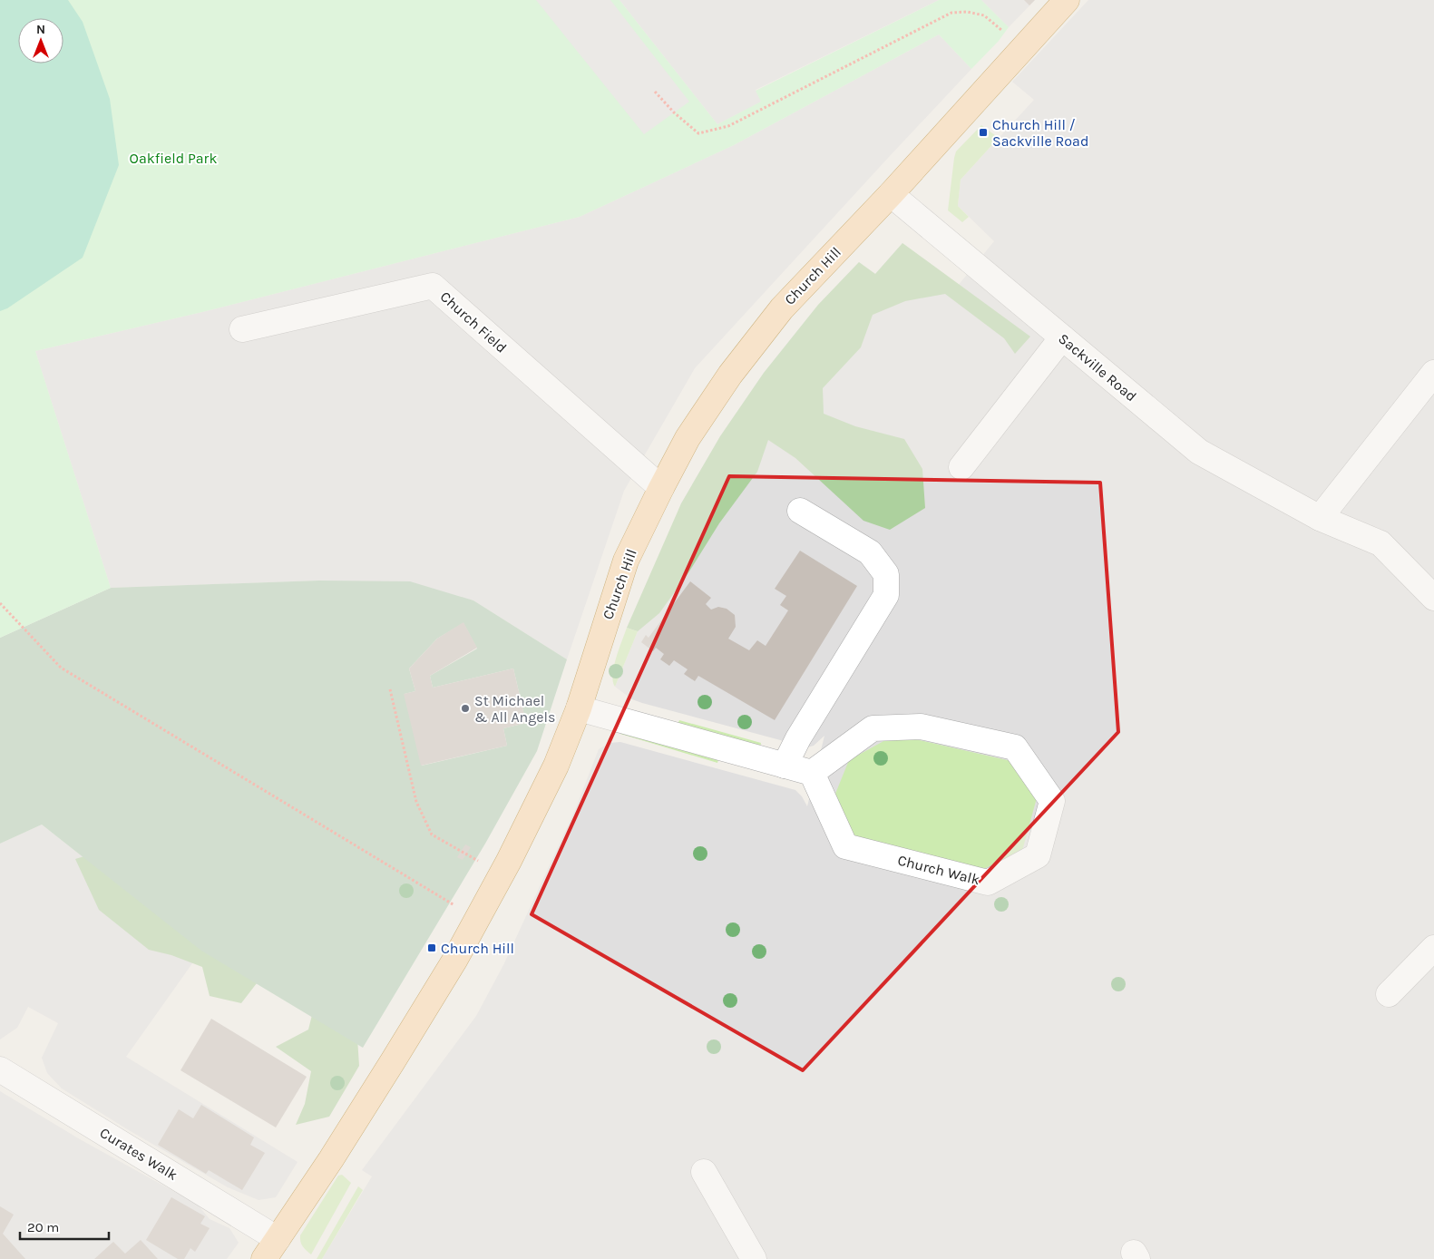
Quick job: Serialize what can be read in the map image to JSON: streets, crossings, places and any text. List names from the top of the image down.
{
  "streets": {
    "main road": ["Church Hill"],
    "street": [
      "Church Field",
      "Sackville Road",
      "Church Walk",
      "Curates Walk"
    ]
  },
  "crossings": [
    ["Church Hill", "Church Field"],
    ["Church Hill", "Sackville Road"],
    ["Church Hill", "Curates Walk"]
  ],
  "parks": ["Oakfield Park"],
  "places": {
    "transit": ["Church Hill / Sackville Road", "Church Hill"],
    "other": ["St Michael & All Angels"]
  },
  "scale_bar": "20 m",
  "north": "top"
}
